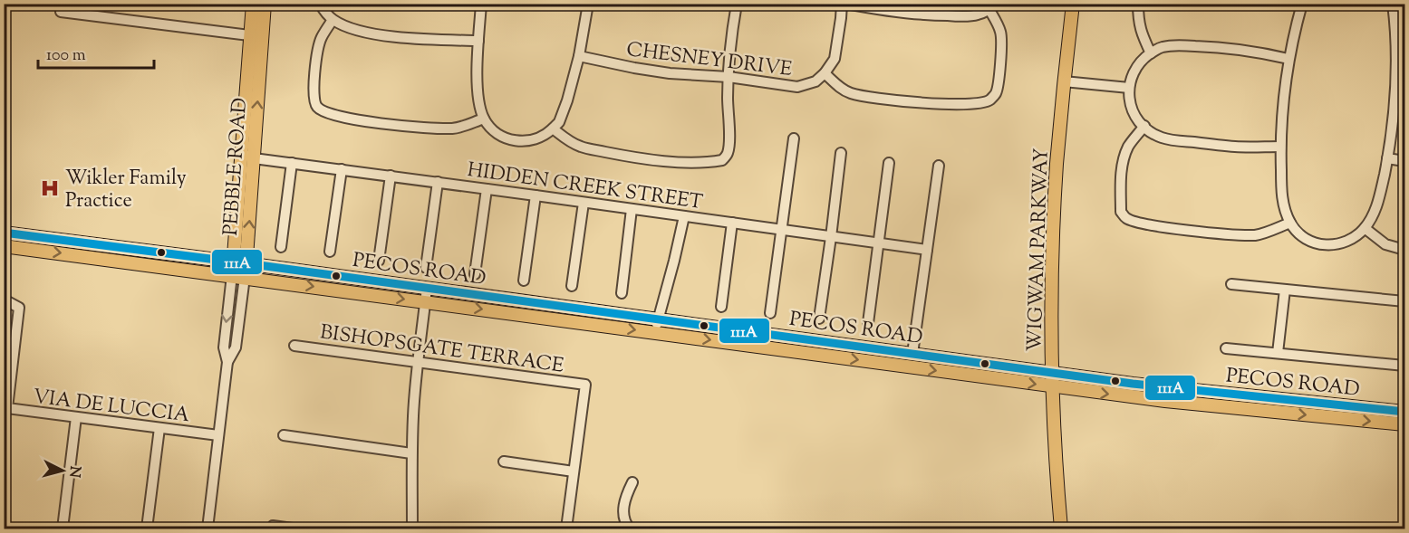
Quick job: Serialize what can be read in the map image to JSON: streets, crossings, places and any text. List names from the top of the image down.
{
  "streets": {
    "main road": ["PEBBLE ROAD", "WIGWAM PARKWAY", "PECOS ROAD"],
    "street": [
      "CHESNEY DRIVE",
      "HIDDEN CREEK STREET",
      "BISHOPSGATE TERRACE",
      "VIA DE LUCCIA"
    ]
  },
  "crossings": [
    ["PEBBLE ROAD", "HIDDEN CREEK STREET"],
    ["PEBBLE ROAD", "PECOS ROAD"],
    ["PEBBLE ROAD", "VIA DE LUCCIA"],
    ["WIGWAM PARKWAY", "PECOS ROAD"]
  ],
  "places": {
    "hospital": ["Wikler Family Practice"]
  },
  "lines": ["transit line 111A"],
  "scale_bar": "100 m",
  "north": "right"
}
